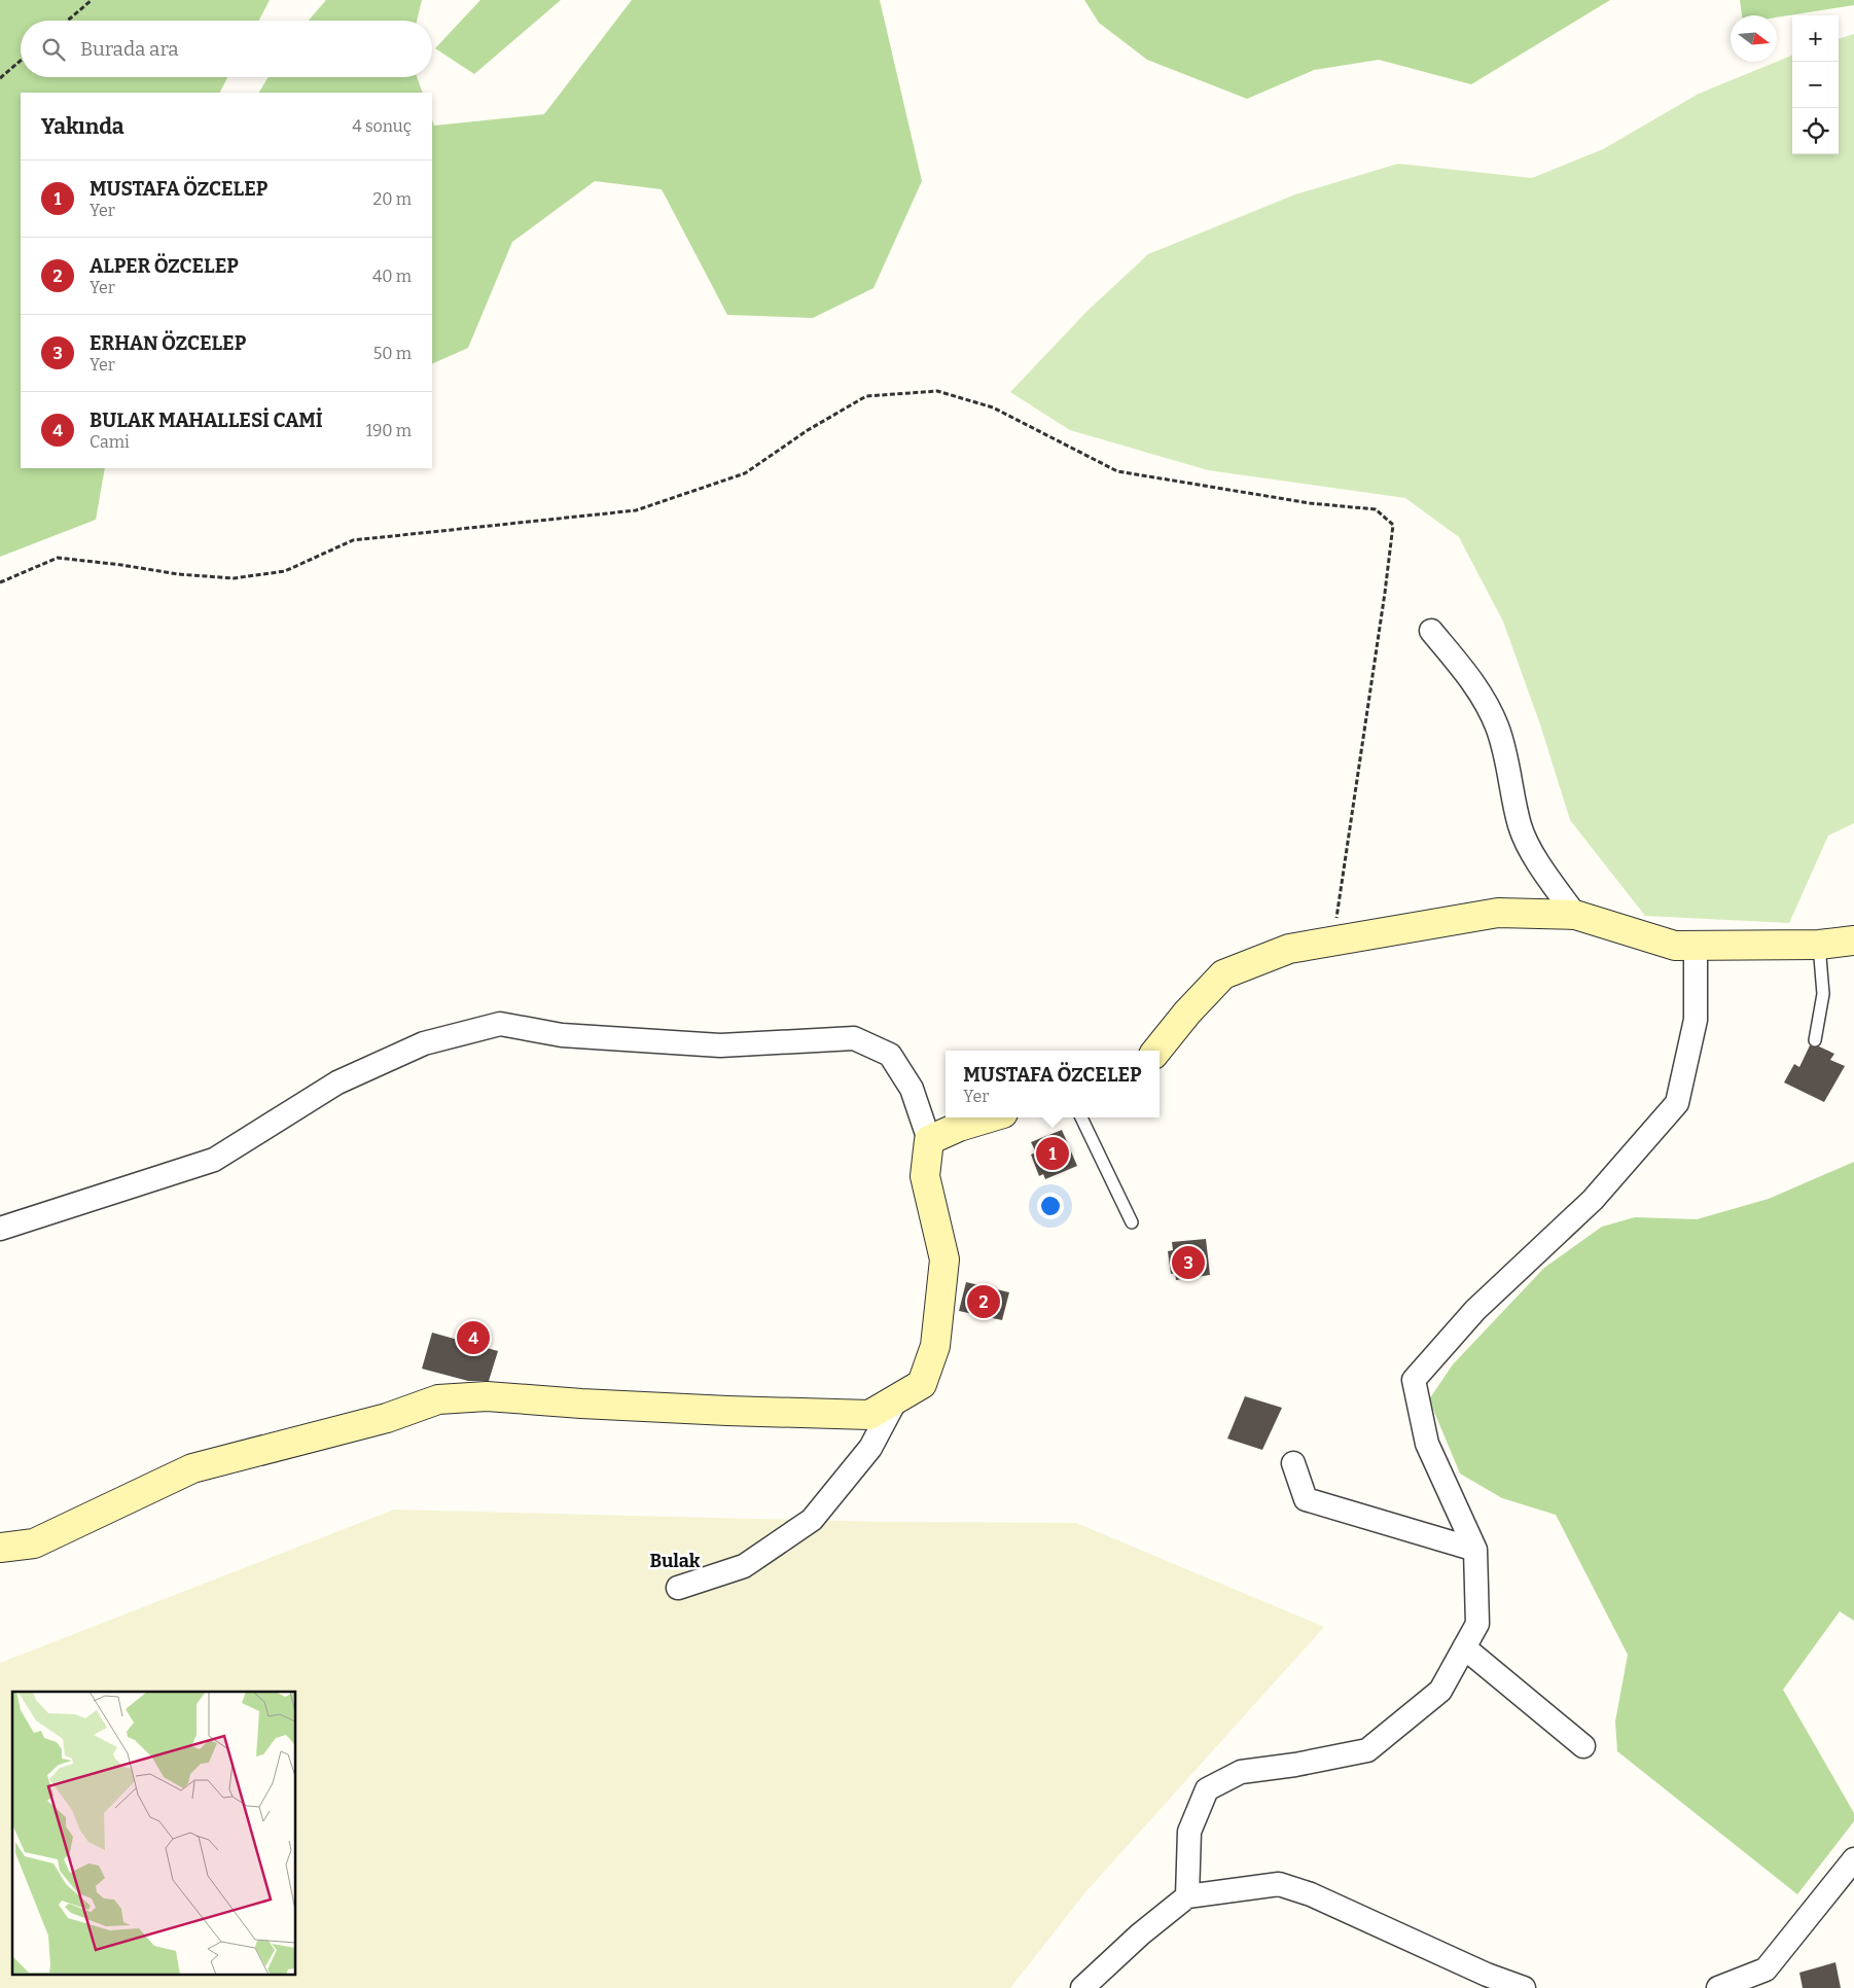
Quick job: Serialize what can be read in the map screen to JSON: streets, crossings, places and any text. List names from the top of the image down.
{
  "districts": ["Bulak"],
  "north": "right",
  "page": {
    "map_buttons": ["+", "−"],
    "search": "Burada ara",
    "heading": ["Yakında", "4 sonuç"],
    "list": [
      {
        "mark": "1",
        "name": "MUSTAFA ÖZCELEP",
        "note": "Yer",
        "value": "20 m"
      },
      {
        "mark": "2",
        "name": "ALPER ÖZCELEP",
        "note": "Yer",
        "value": "40 m"
      },
      {
        "mark": "3",
        "name": "ERHAN ÖZCELEP",
        "note": "Yer",
        "value": "50 m"
      },
      {
        "mark": "4",
        "name": "BULAK MAHALLESİ CAMİ",
        "note": "Cami",
        "value": "190 m"
      }
    ],
    "popup": ["MUSTAFA ÖZCELEP", "Yer"],
    "pins": [
      "1",
      "3",
      "2",
      "4"
    ]
  }
}
